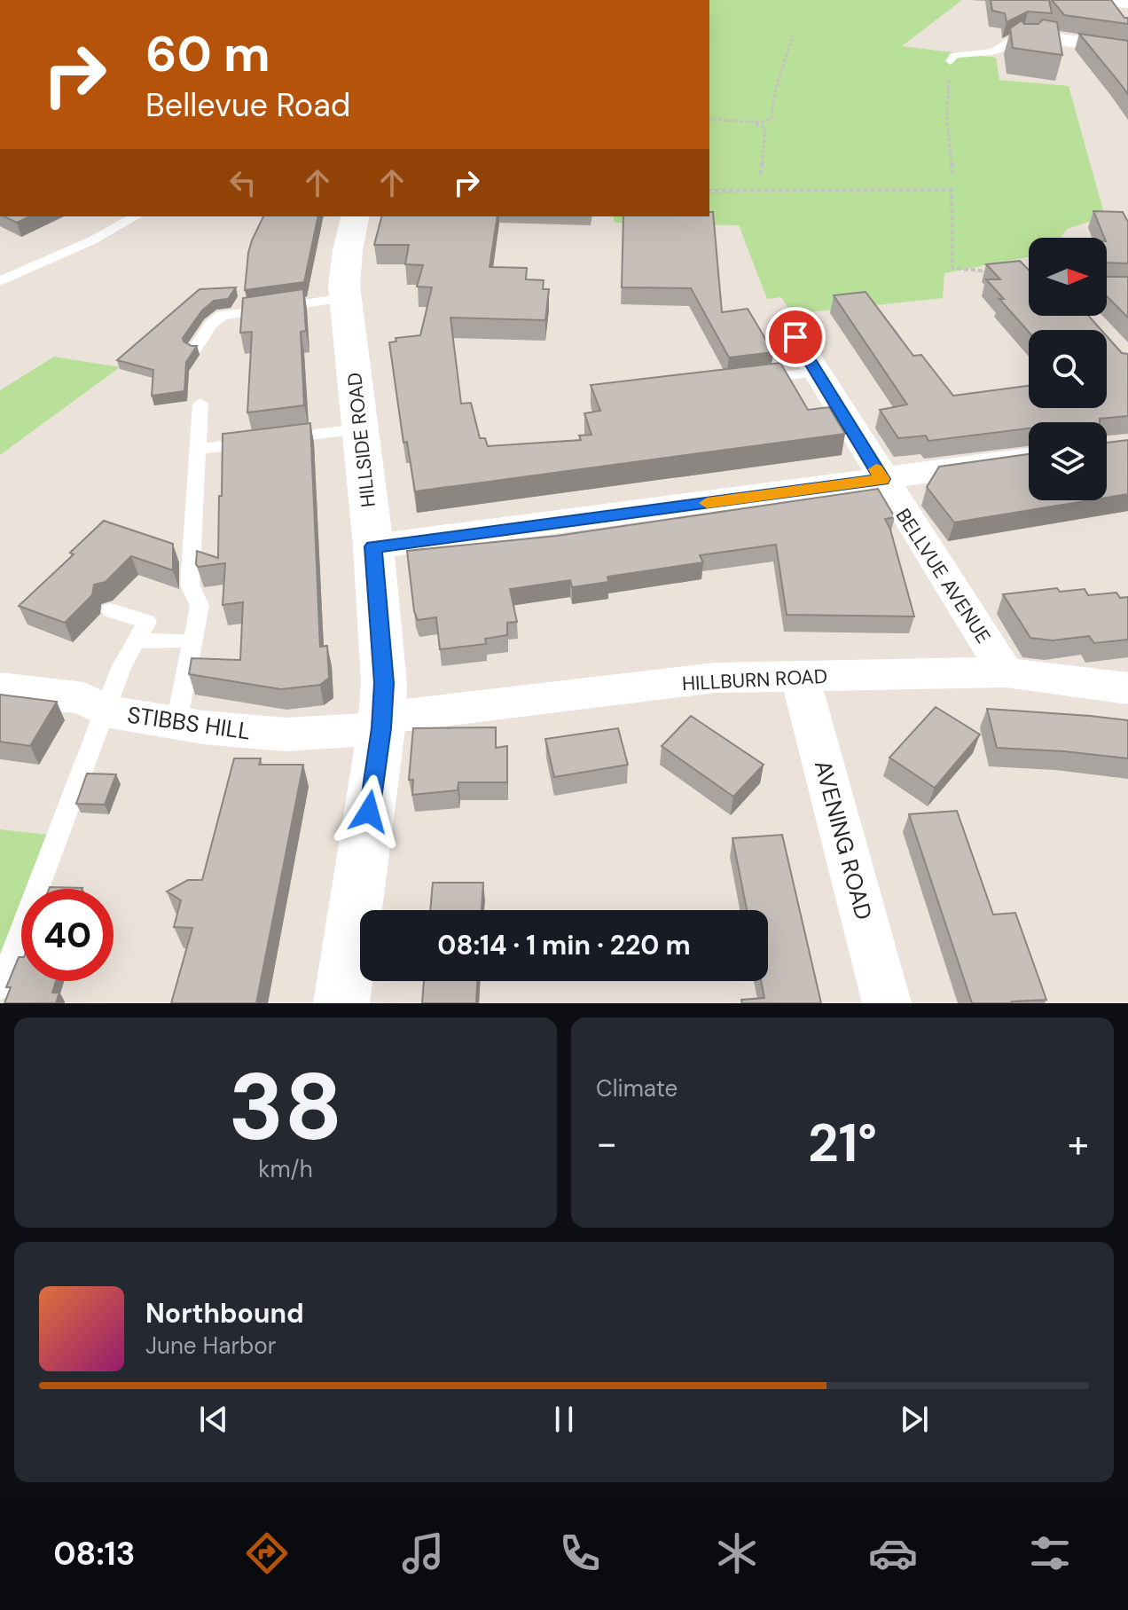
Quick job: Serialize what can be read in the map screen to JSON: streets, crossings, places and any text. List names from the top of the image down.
{
  "streets": {
    "street": [
      "HILLSIDE ROAD",
      "BELLVUE AVENUE",
      "HILLBURN ROAD",
      "STIBBS HILL",
      "AVENING ROAD"
    ]
  },
  "crossings": [
    ["HILLSIDE ROAD", "HILLBURN ROAD"],
    ["HILLSIDE ROAD", "STIBBS HILL"],
    ["BELLVUE AVENUE", "HILLBURN ROAD"],
    ["HILLBURN ROAD", "STIBBS HILL"],
    ["HILLBURN ROAD", "AVENING ROAD"]
  ],
  "north": "right",
  "page": {
    "turn": ["60 m", "Bellevue Road"],
    "limit": "40",
    "trip": "08:14 · 1 min · 220 m",
    "tile": [
      ["38", "km/h"],
      "Climate"
    ],
    "heat": ["−", "21°", "+"],
    "song": ["Northbound", "June Harbor"],
    "tabs": "08:13"
  }
}
